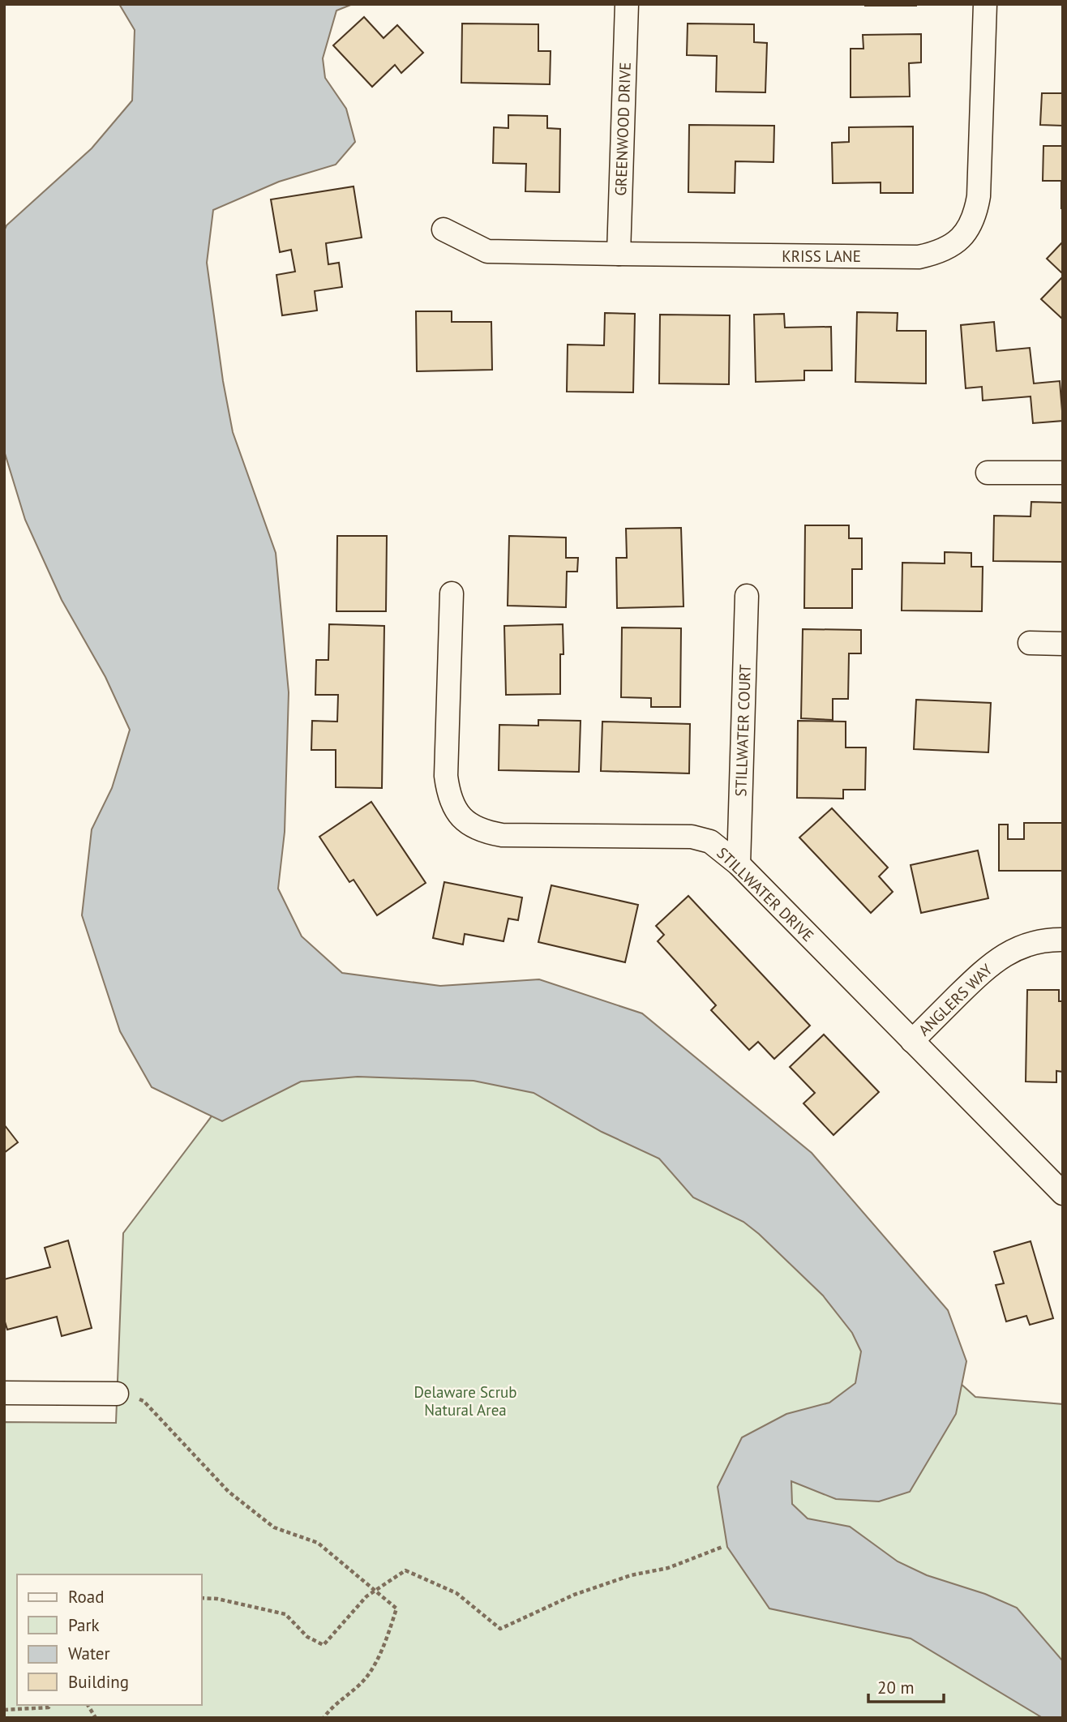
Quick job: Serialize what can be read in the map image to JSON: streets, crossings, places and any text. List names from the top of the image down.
{
  "streets": {
    "street": [
      "GREENWOOD DRIVE",
      "KRISS LANE",
      "STILLWATER COURT",
      "STILLWATER DRIVE",
      "ANGLERS WAY"
    ]
  },
  "crossings": [
    ["GREENWOOD DRIVE", "KRISS LANE"],
    ["STILLWATER COURT", "STILLWATER DRIVE"],
    ["STILLWATER DRIVE", "ANGLERS WAY"]
  ],
  "parks": ["Delaware Scrub Natural Area"],
  "legend": [
    "Road",
    "Park",
    "Water",
    "Building"
  ],
  "scale_bar": "20 m"
}
